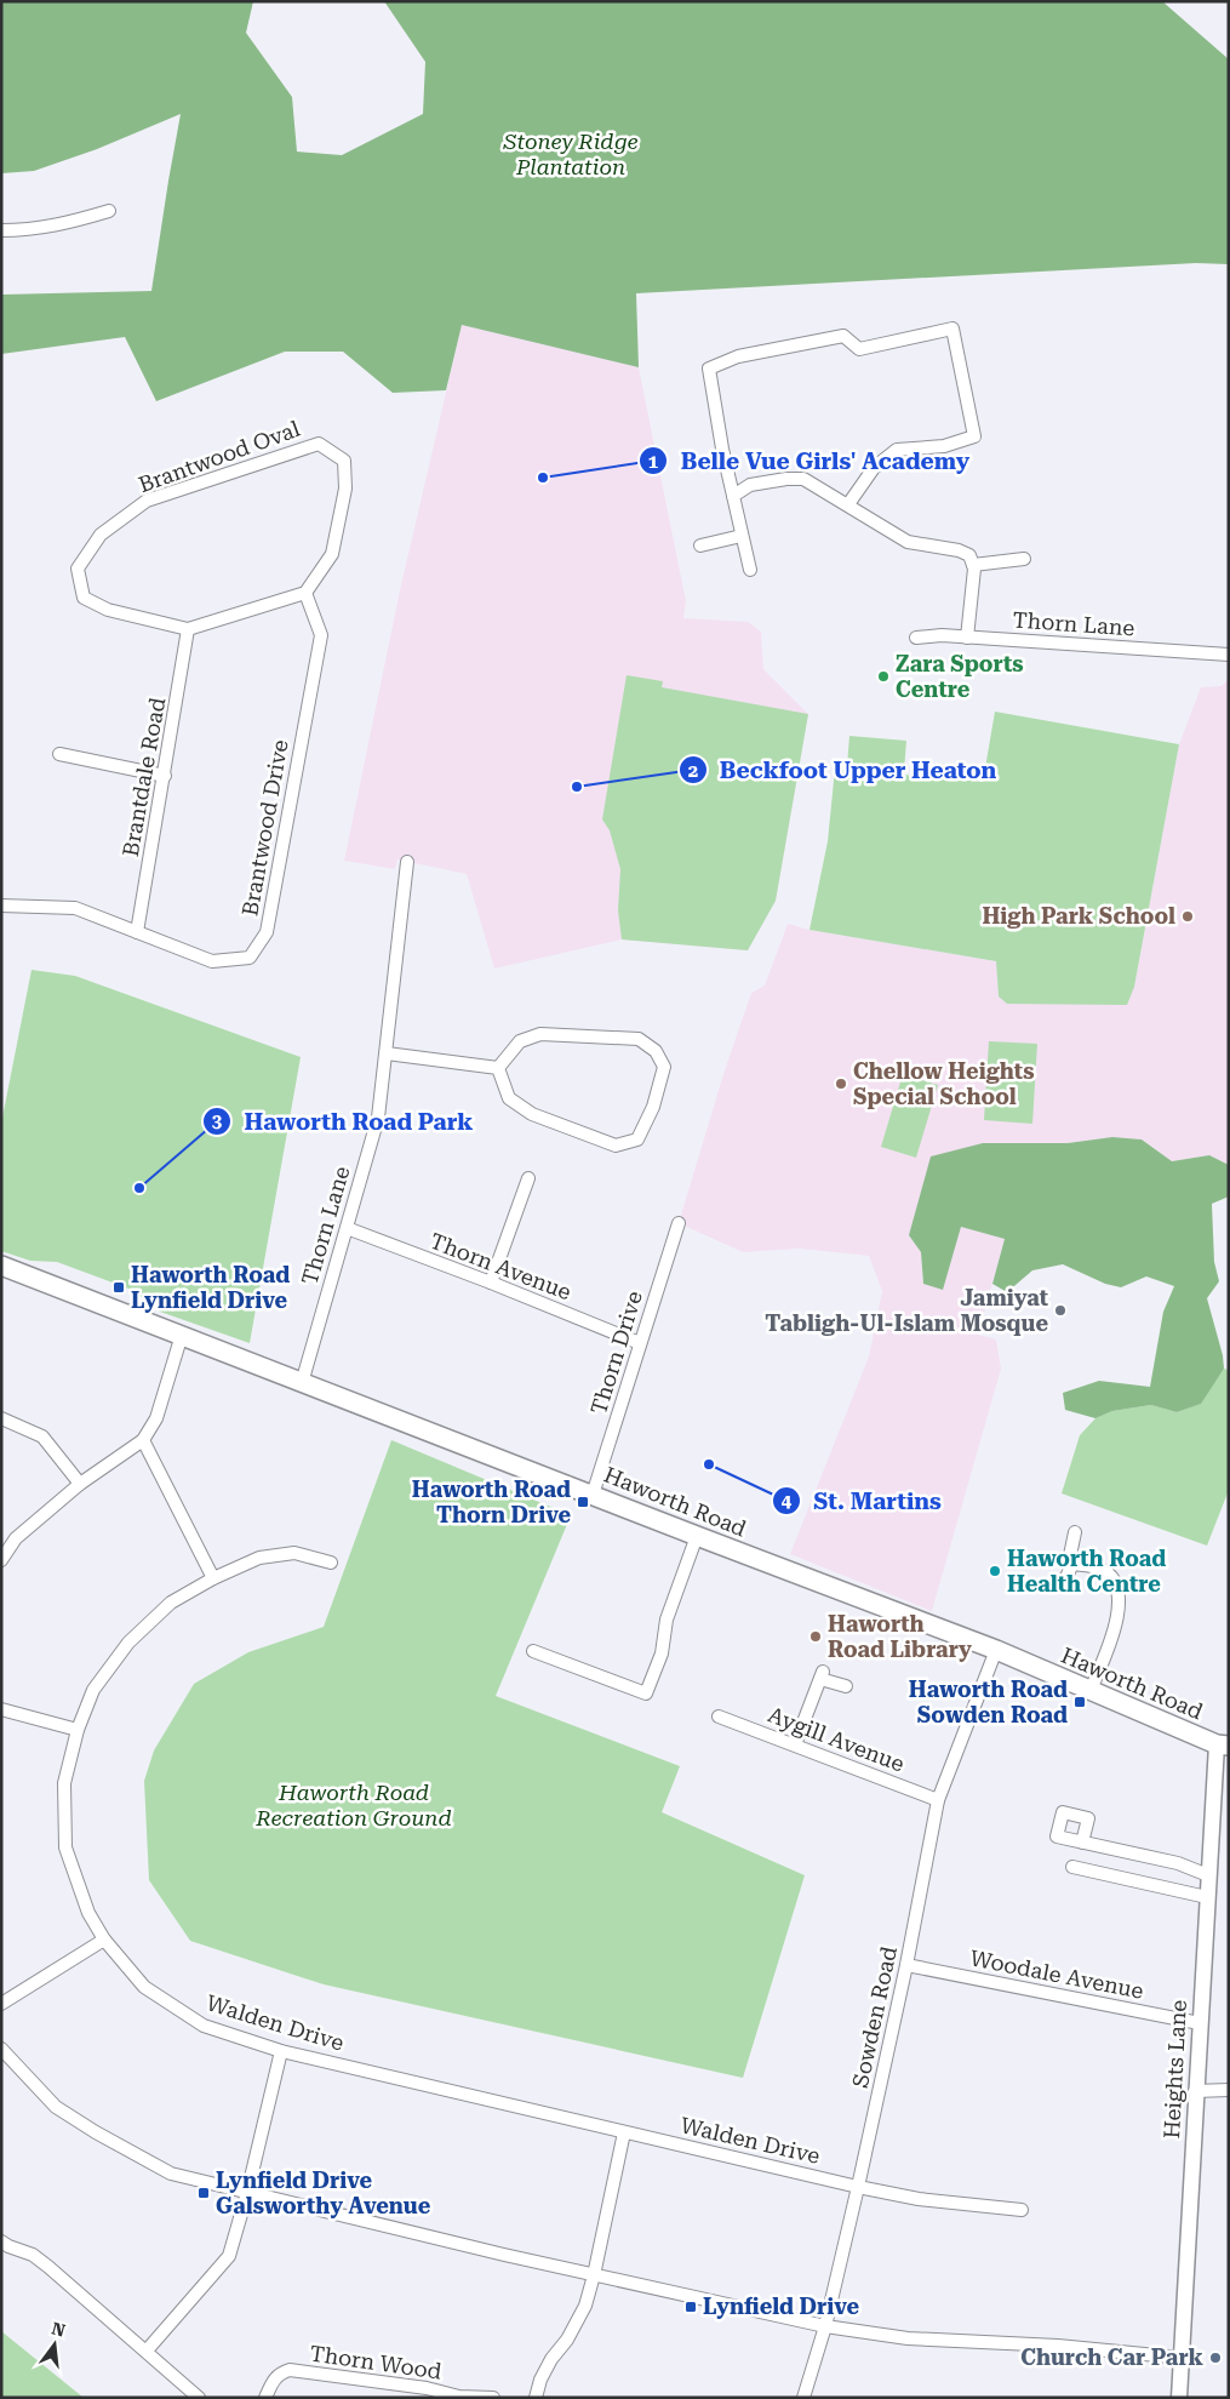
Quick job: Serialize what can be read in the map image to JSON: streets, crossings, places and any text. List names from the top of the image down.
{
  "streets": {
    "main road": ["Haworth Road"],
    "street": [
      "Brantwood Oval",
      "Thorn Lane",
      "Brantdale Road",
      "Brantwood Drive",
      "Thorn Avenue",
      "Thorn Drive",
      "Aygill Avenue",
      "Woodale Avenue",
      "Sowden Road",
      "Walden Drive",
      "Heights Lane",
      "Thorn Wood"
    ]
  },
  "crossings": [
    ["Brantwood Oval", "Brantdale Road"],
    ["Brantwood Oval", "Brantwood Drive"],
    ["Thorn Lane", "Thorn Avenue"],
    ["Thorn Lane", "Haworth Road"],
    ["Brantdale Road", "Brantwood Drive"],
    ["Thorn Avenue", "Thorn Drive"],
    ["Thorn Drive", "Haworth Road"],
    ["Haworth Road", "Sowden Road"],
    ["Haworth Road", "Heights Lane"],
    ["Aygill Avenue", "Sowden Road"],
    ["Woodale Avenue", "Sowden Road"],
    ["Woodale Avenue", "Heights Lane"],
    ["Sowden Road", "Walden Drive"]
  ],
  "parks": ["Stoney Ridge Plantation", "Haworth Road Recreation Ground"],
  "places": {
    "other": [
      "Belle Vue Girls' Academy",
      "Zara Sports Centre",
      "Beckfoot Upper Heaton",
      "High Park School",
      "Chellow Heights Special School",
      "Haworth Road Park",
      "Jamiyat Tabligh-Ul-Islam Mosque",
      "St. Martins",
      "Haworth Road Health Centre",
      "Haworth Road Library",
      "Church Car Park"
    ],
    "transit": [
      "Haworth Road Lynfield Drive",
      "Haworth Road Thorn Drive",
      "Haworth Road Sowden Road",
      "Lynfield Drive Galsworthy Avenue",
      "Lynfield Drive"
    ]
  },
  "north": "top"
}
